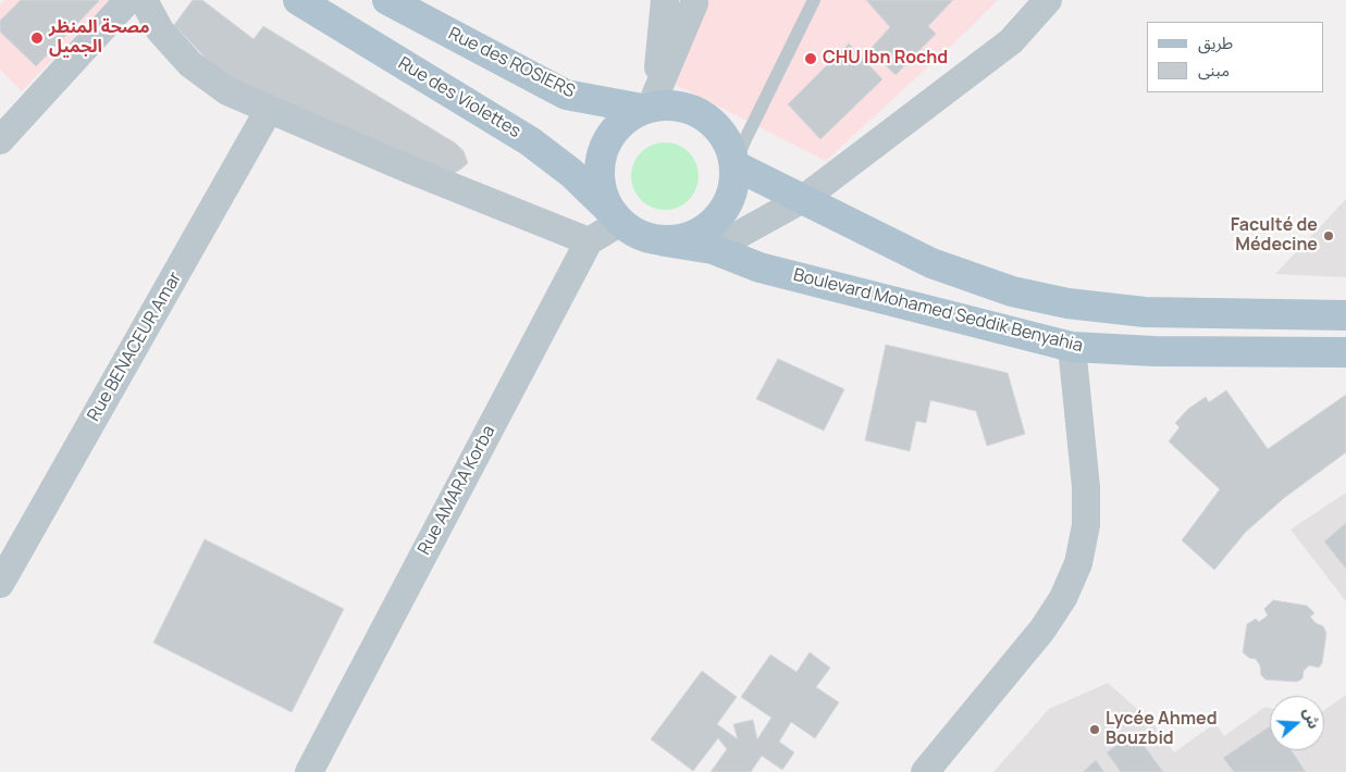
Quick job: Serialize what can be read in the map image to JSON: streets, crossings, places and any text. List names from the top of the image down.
{
  "streets": {
    "main road": ["Rue des ROSIERS", "Rue des Violettes", "Boulevard Mohamed Seddik Benyahia"],
    "street": ["Rue BENACEUR Amar", "Rue AMARA Korba"]
  },
  "crossings": [
    ["Rue des ROSIERS", "Rue des Violettes"],
    ["Rue des ROSIERS", "Boulevard Mohamed Seddik Benyahia"],
    ["Rue des Violettes", "Boulevard Mohamed Seddik Benyahia"]
  ],
  "places": [
    "مصحة المنظر الجميل",
    "CHU Ibn Rochd",
    "Faculté de Médecine",
    "Lycée Ahmed Bouzbid"
  ],
  "legend": ["طريق", "مبنى"],
  "north": "right"
}
